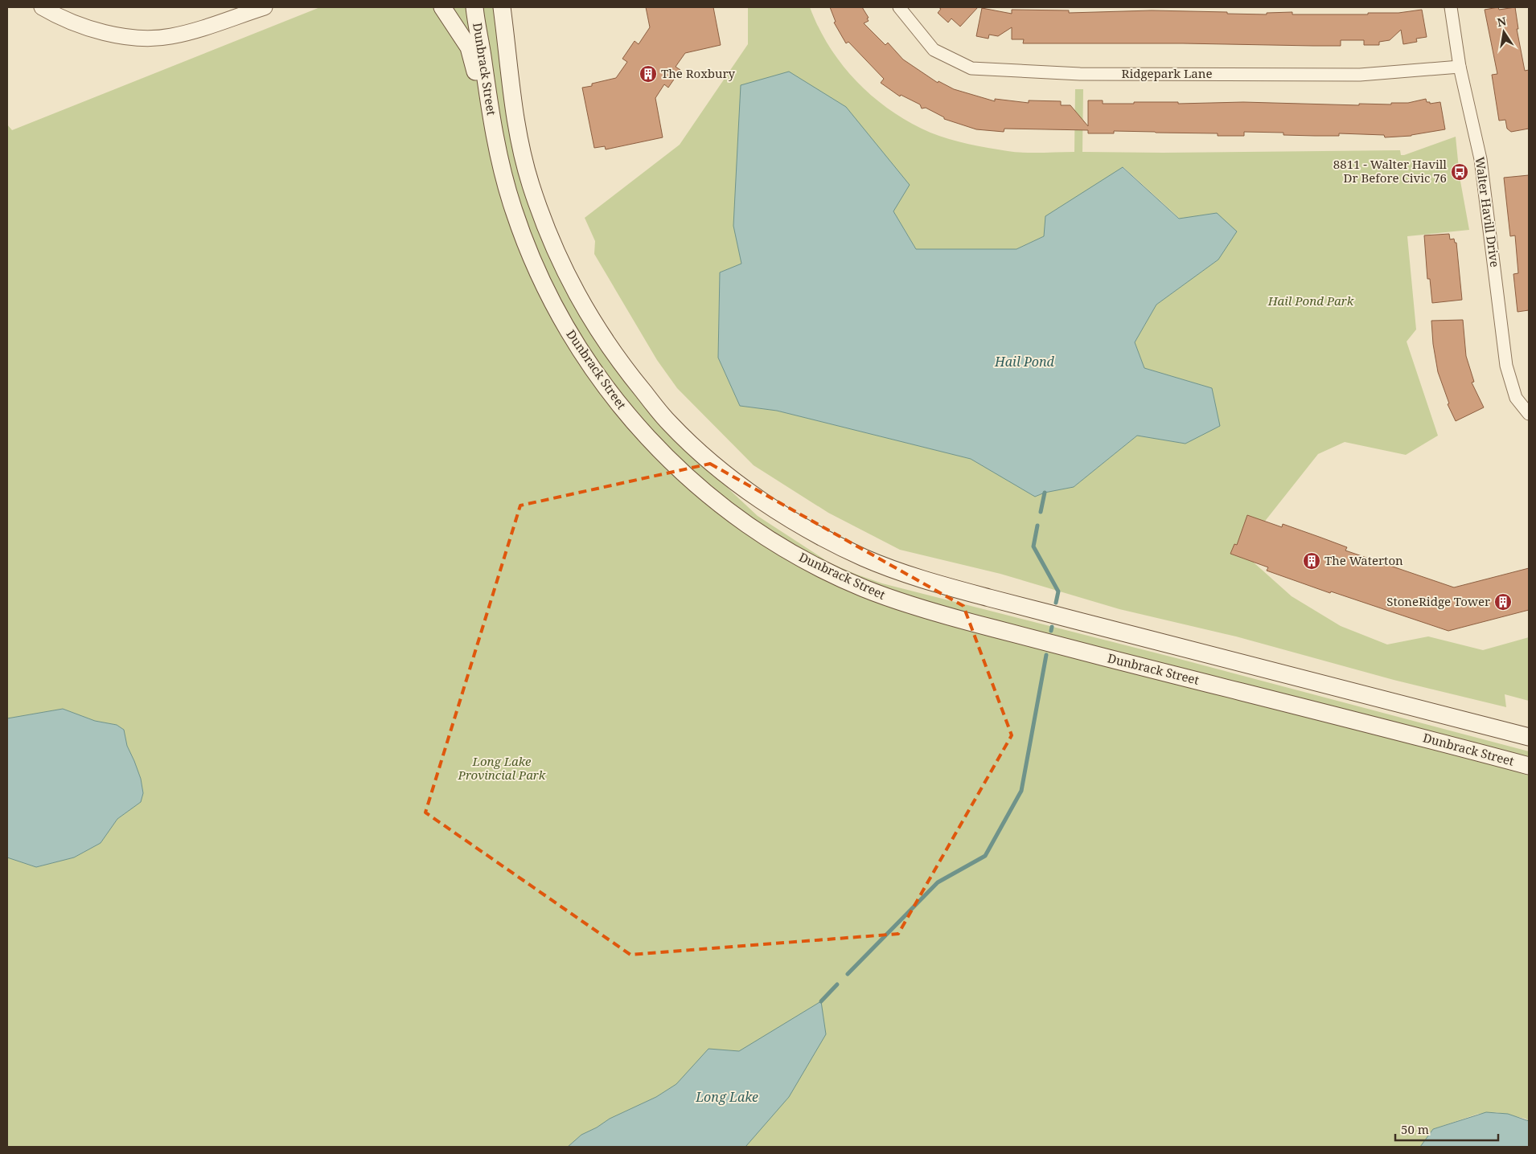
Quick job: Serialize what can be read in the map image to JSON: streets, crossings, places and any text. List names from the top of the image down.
{
  "streets": {
    "main road": ["Dunbrack Street"],
    "street": ["Ridgepark Lane", "Walter Havill Drive"]
  },
  "crossings": [
    ["Ridgepark Lane", "Walter Havill Drive"]
  ],
  "water": ["Hail Pond", "Long Lake"],
  "parks": ["Hail Pond Park", "Long Lake Provincial Park"],
  "places": {
    "building": ["The Roxbury", "The Waterton", "StoneRidge Tower"],
    "bus stop": ["8811 - Walter Havill Dr Before Civic 76"]
  },
  "scale_bar": "50 m",
  "north": "top"
}
